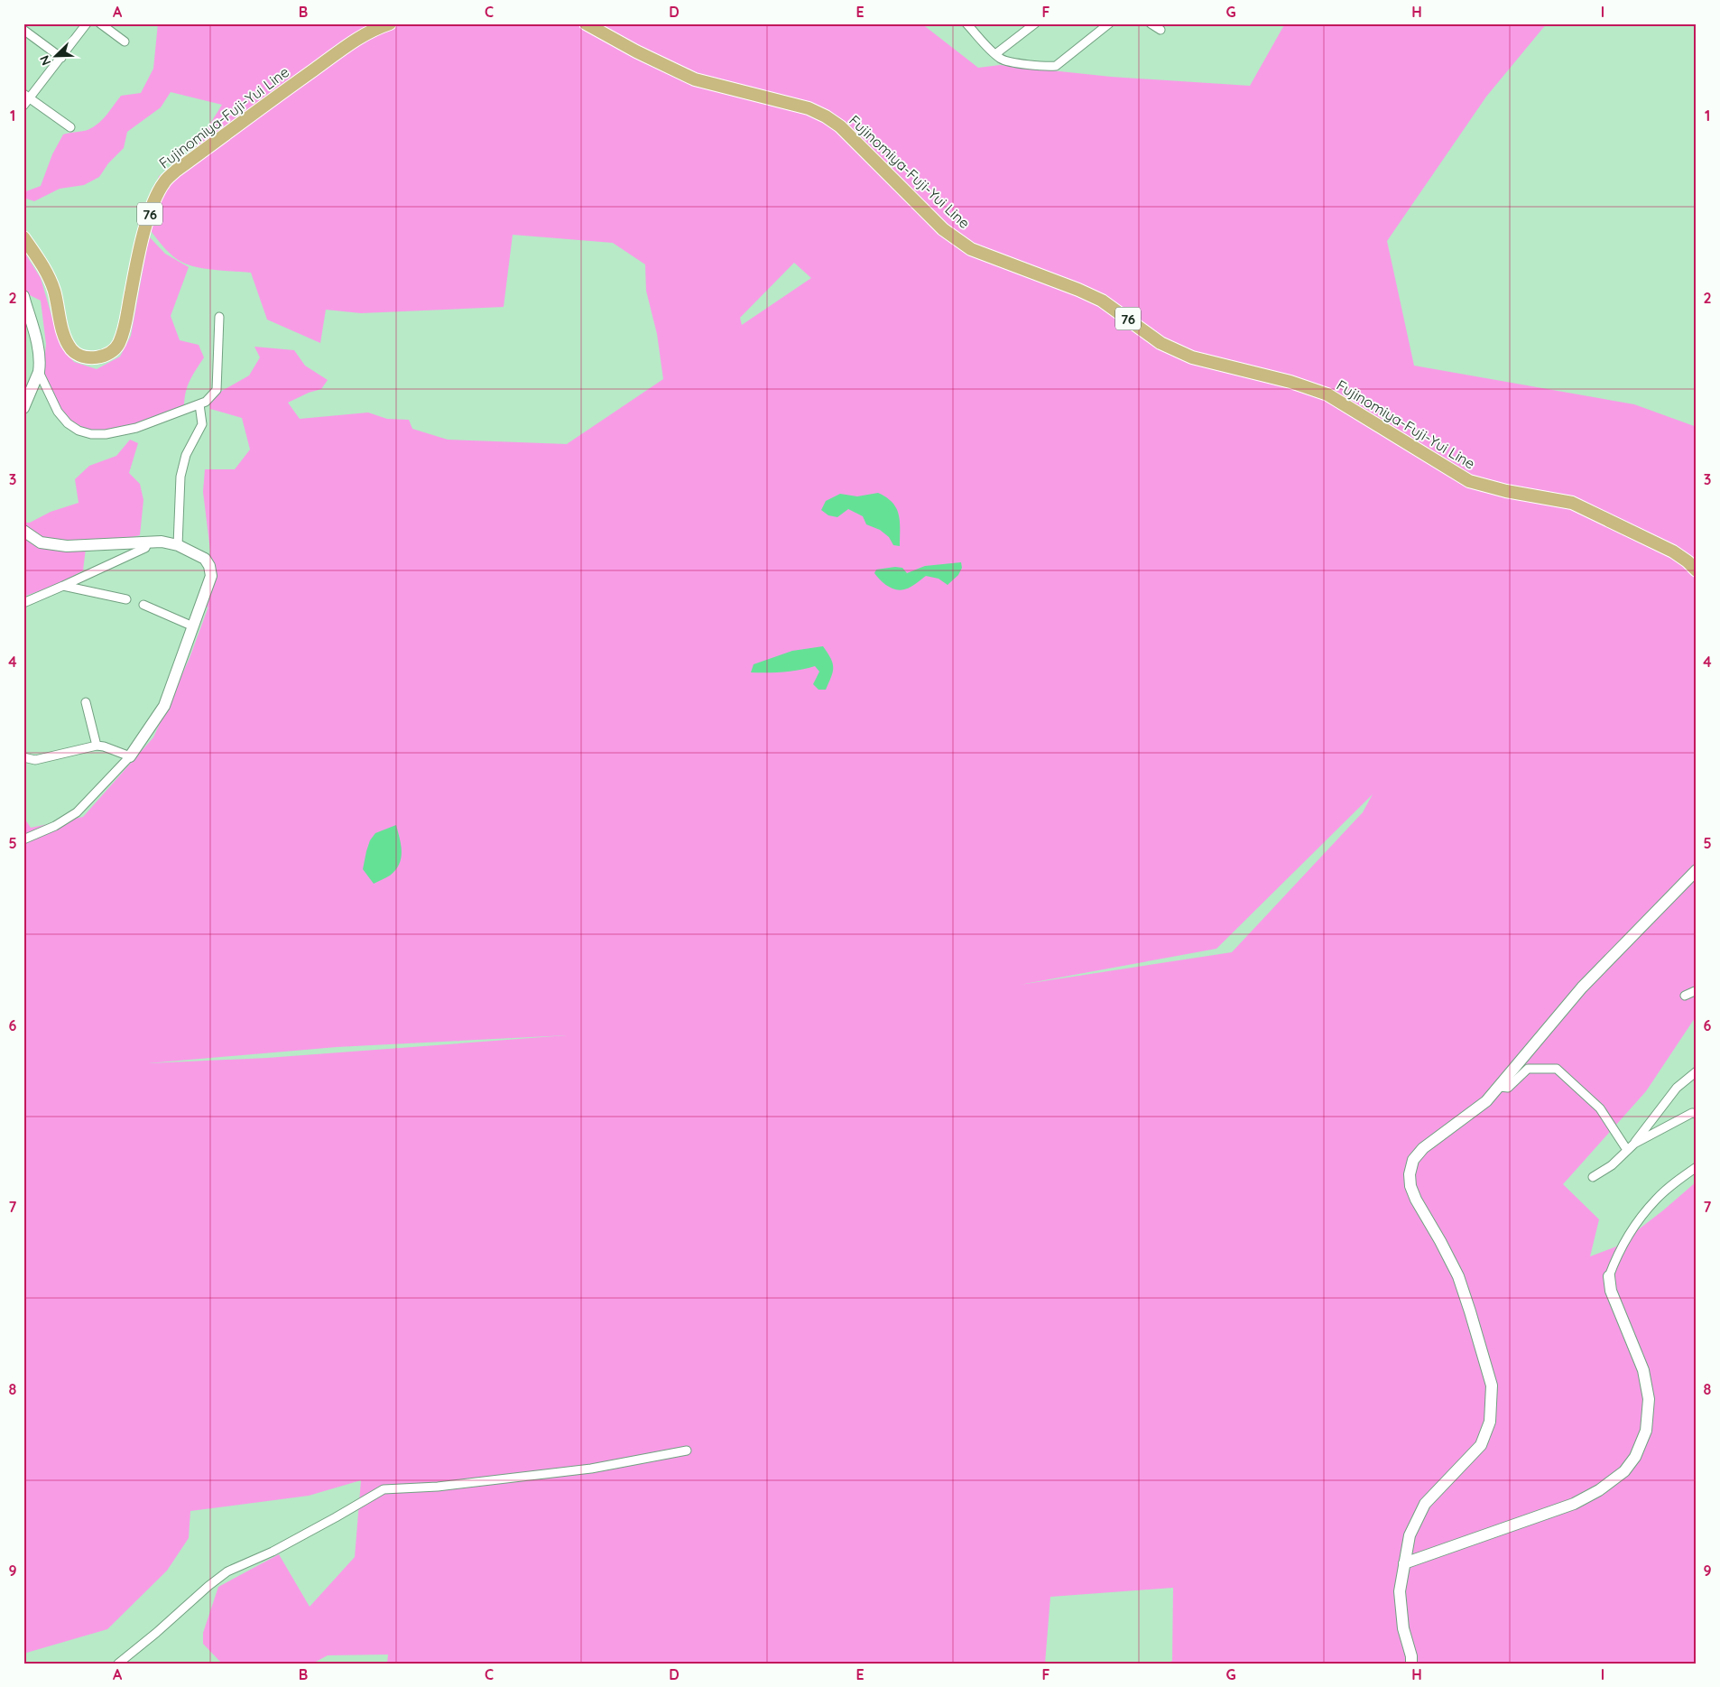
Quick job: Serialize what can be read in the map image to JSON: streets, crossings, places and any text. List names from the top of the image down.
{
  "streets": {
    "main road": ["Fujinomiya-Fuji-Yui Line", "76"]
  },
  "north": "bottom left",
  "grid": {
    "columns": [
      "A",
      "B",
      "C",
      "D",
      "E",
      "F",
      "G",
      "H",
      "I"
    ],
    "rows": [
      "1",
      "2",
      "3",
      "4",
      "5",
      "6",
      "7",
      "8",
      "9"
    ]
  }
}
